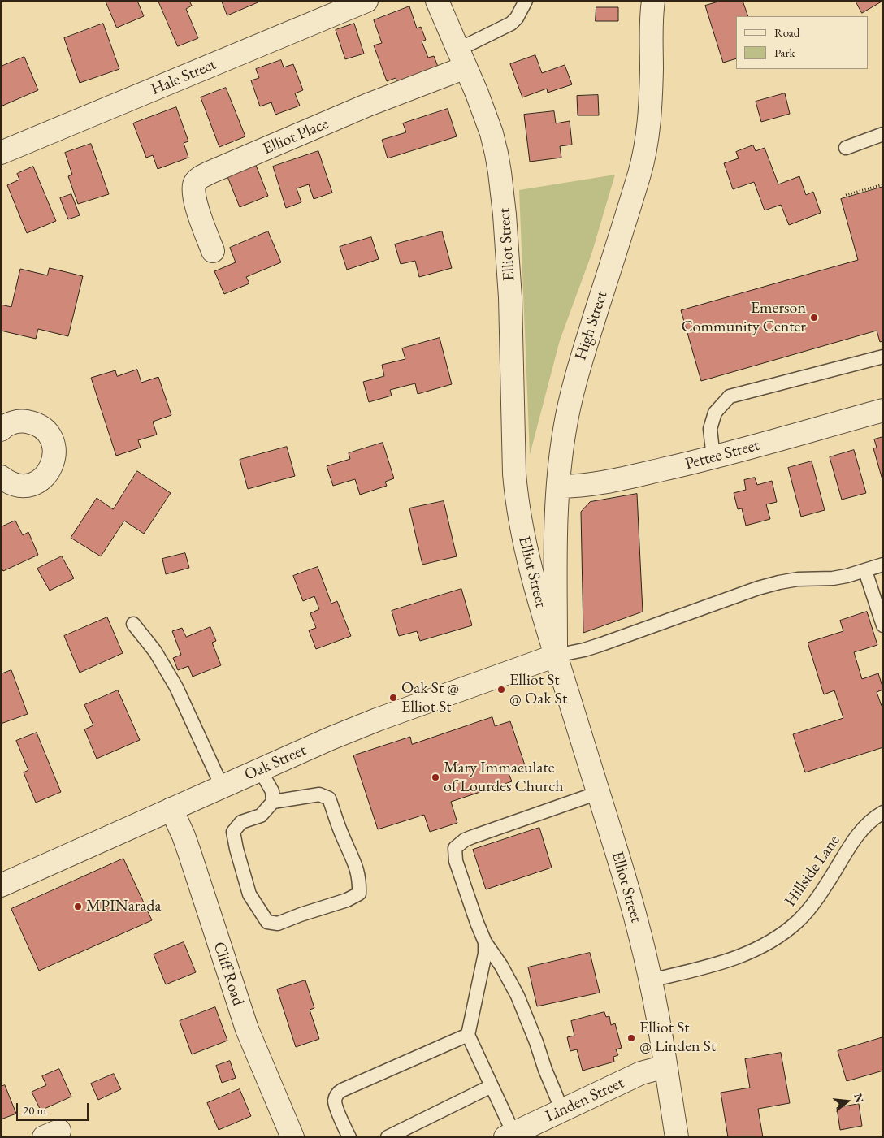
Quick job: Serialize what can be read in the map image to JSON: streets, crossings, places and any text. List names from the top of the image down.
{
  "streets": {
    "street": [
      "Hale Street",
      "Elliot Place",
      "Elliot Street",
      "High Street",
      "Pettee Street",
      "Oak Street",
      "Cliff Road",
      "Linden Street"
    ],
    "lane": ["Hillside Lane"]
  },
  "crossings": [
    ["Elliot Place", "Elliot Street"],
    ["Elliot Street", "High Street"],
    ["Elliot Street", "Oak Street"],
    ["Elliot Street", "Hillside Lane"],
    ["Elliot Street", "Linden Street"],
    ["High Street", "Pettee Street"],
    ["High Street", "Oak Street"],
    ["Oak Street", "Cliff Road"]
  ],
  "places": [
    "Emerson Community Center",
    "Elliot St @ Oak St",
    "Oak St @ Elliot St",
    "Mary Immaculate of Lourdes Church",
    "MPINarada",
    "Elliot St @ Linden St"
  ],
  "legend": ["Road", "Park"],
  "scale_bar": "20 m",
  "north": "right"
}
